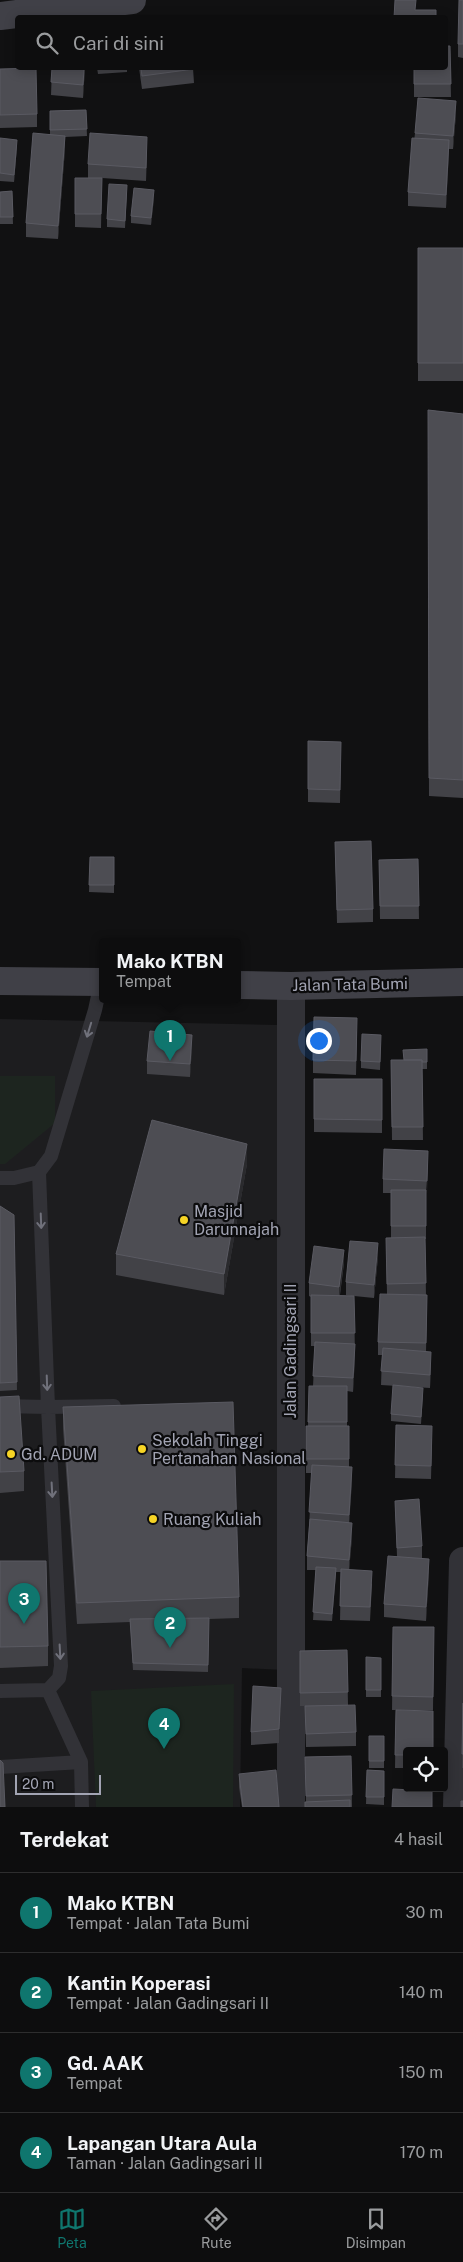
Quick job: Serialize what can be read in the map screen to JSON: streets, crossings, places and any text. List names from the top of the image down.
{
  "streets": {
    "street": ["Jalan Tata Bumi", "Jalan Gadingsari II"]
  },
  "crossings": [
    ["Jalan Tata Bumi", "Jalan Gadingsari II"]
  ],
  "places": [
    "Masjid Darunnajah",
    "Sekolah Tinggi Pertanahan Nasional",
    "Gd. ADUM",
    "Ruang Kuliah"
  ],
  "scale_bar": "20 m",
  "page": {
    "search": "Cari di sini",
    "popup": ["Mako KTBN", "Tempat"],
    "pins": [
      "1",
      "3",
      "2",
      "4"
    ],
    "scale": "20 m",
    "heading": ["Terdekat", "4 hasil"],
    "list": [
      {
        "mark": "1",
        "name": "Mako KTBN",
        "note": "Tempat · Jalan Tata Bumi",
        "value": "30 m"
      },
      {
        "mark": "2",
        "name": "Kantin Koperasi",
        "note": "Tempat · Jalan Gadingsari II",
        "value": "140 m"
      },
      {
        "mark": "3",
        "name": "Gd. AAK",
        "note": "Tempat",
        "value": "150 m"
      },
      {
        "mark": "4",
        "name": "Lapangan Utara Aula",
        "note": "Taman · Jalan Gadingsari II",
        "value": "170 m"
      }
    ],
    "nav": ["Peta", "Rute", "Disimpan"]
  }
}
